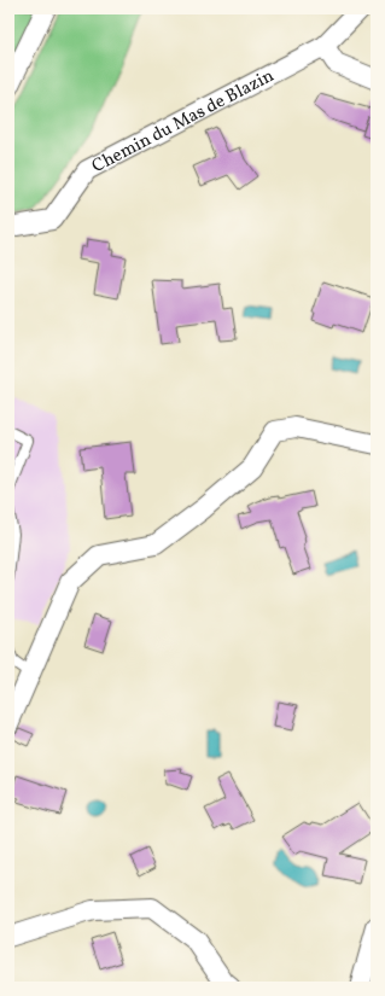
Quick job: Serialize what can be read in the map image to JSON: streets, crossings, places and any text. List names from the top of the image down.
{
  "streets": {
    "street": ["Chemin du Mas de Blazin"]
  }
}
